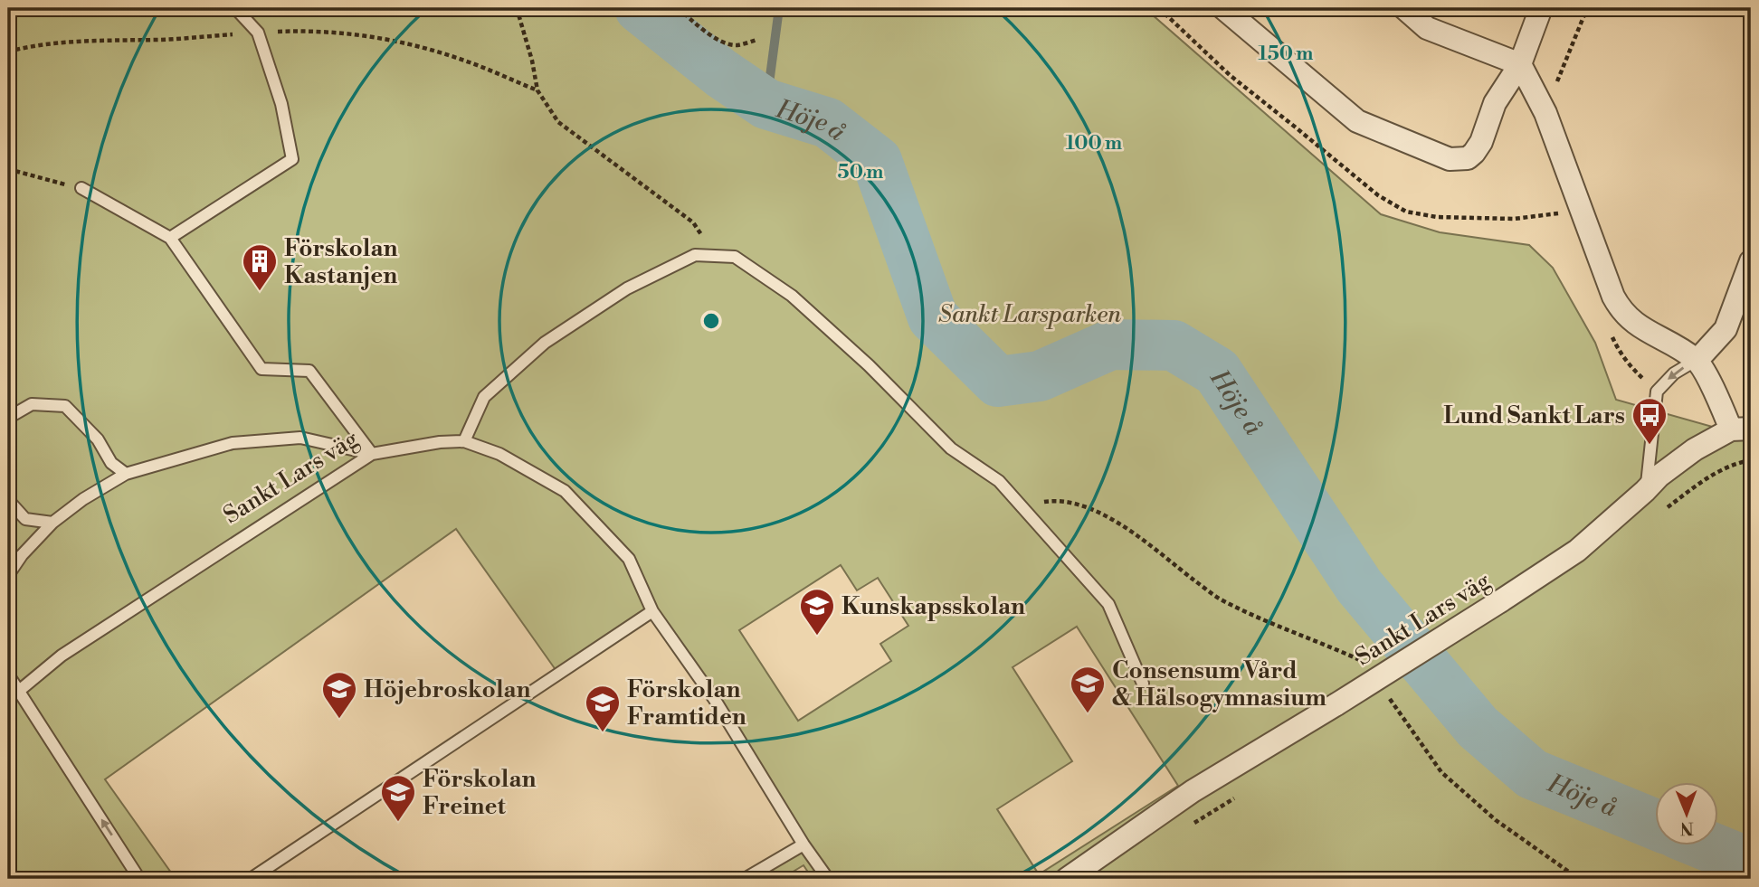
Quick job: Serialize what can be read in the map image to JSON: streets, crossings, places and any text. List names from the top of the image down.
{
  "streets": {
    "street": ["Sankt Lars väg"]
  },
  "water": ["Höje å"],
  "parks": ["Sankt Larsparken"],
  "places": {
    "building": ["Förskolan Kastanjen"],
    "bus stop": ["Lund Sankt Lars"],
    "school or university": [
      "Kunskapsskolan",
      "Consensum Vård & Hälsogymnasium",
      "Höjebroskolan",
      "Förskolan Framtiden",
      "Förskolan Freinet"
    ]
  },
  "north": "bottom",
  "rings": ["150 m", "100 m", "50 m"]
}
